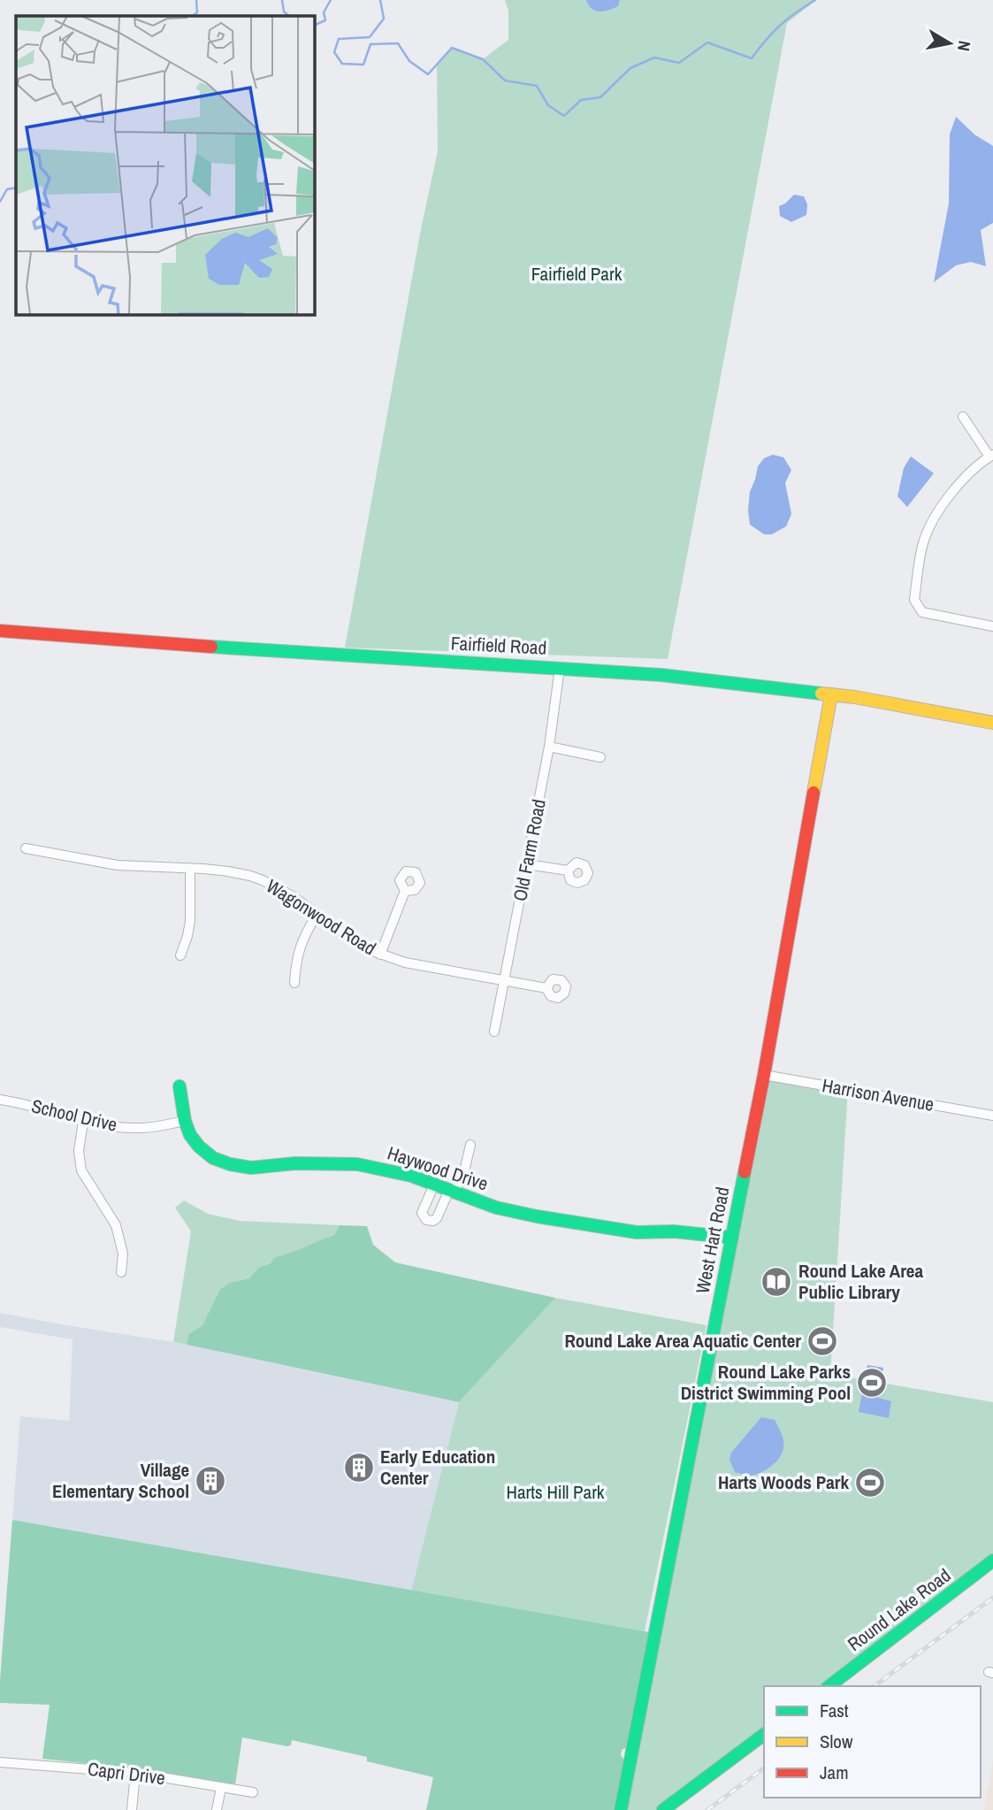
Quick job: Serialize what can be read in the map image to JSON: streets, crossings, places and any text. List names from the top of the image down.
{
  "streets": {
    "street": [
      "Fairfield Road",
      "Old Farm Road",
      "Wagonwood Road",
      "Harrison Avenue",
      "School Drive",
      "Haywood Drive",
      "West Hart Road",
      "Round Lake Road",
      "Capri Drive"
    ]
  },
  "crossings": [
    ["Fairfield Road", "Old Farm Road"],
    ["Fairfield Road", "West Hart Road"],
    ["Old Farm Road", "Wagonwood Road"],
    ["Harrison Avenue", "West Hart Road"],
    ["School Drive", "Haywood Drive"],
    ["Haywood Drive", "West Hart Road"]
  ],
  "parks": ["Fairfield Park", "Harts Hill Park"],
  "places": {
    "library": ["Round Lake Area Public Library"],
    "sports": ["Round Lake Area Aquatic Center", "Round Lake Parks District Swimming Pool", "Harts Woods Park"],
    "building": ["Early Education Center", "Village Elementary School"]
  },
  "legend": ["Fast", "Slow", "Jam"],
  "north": "right"
}
